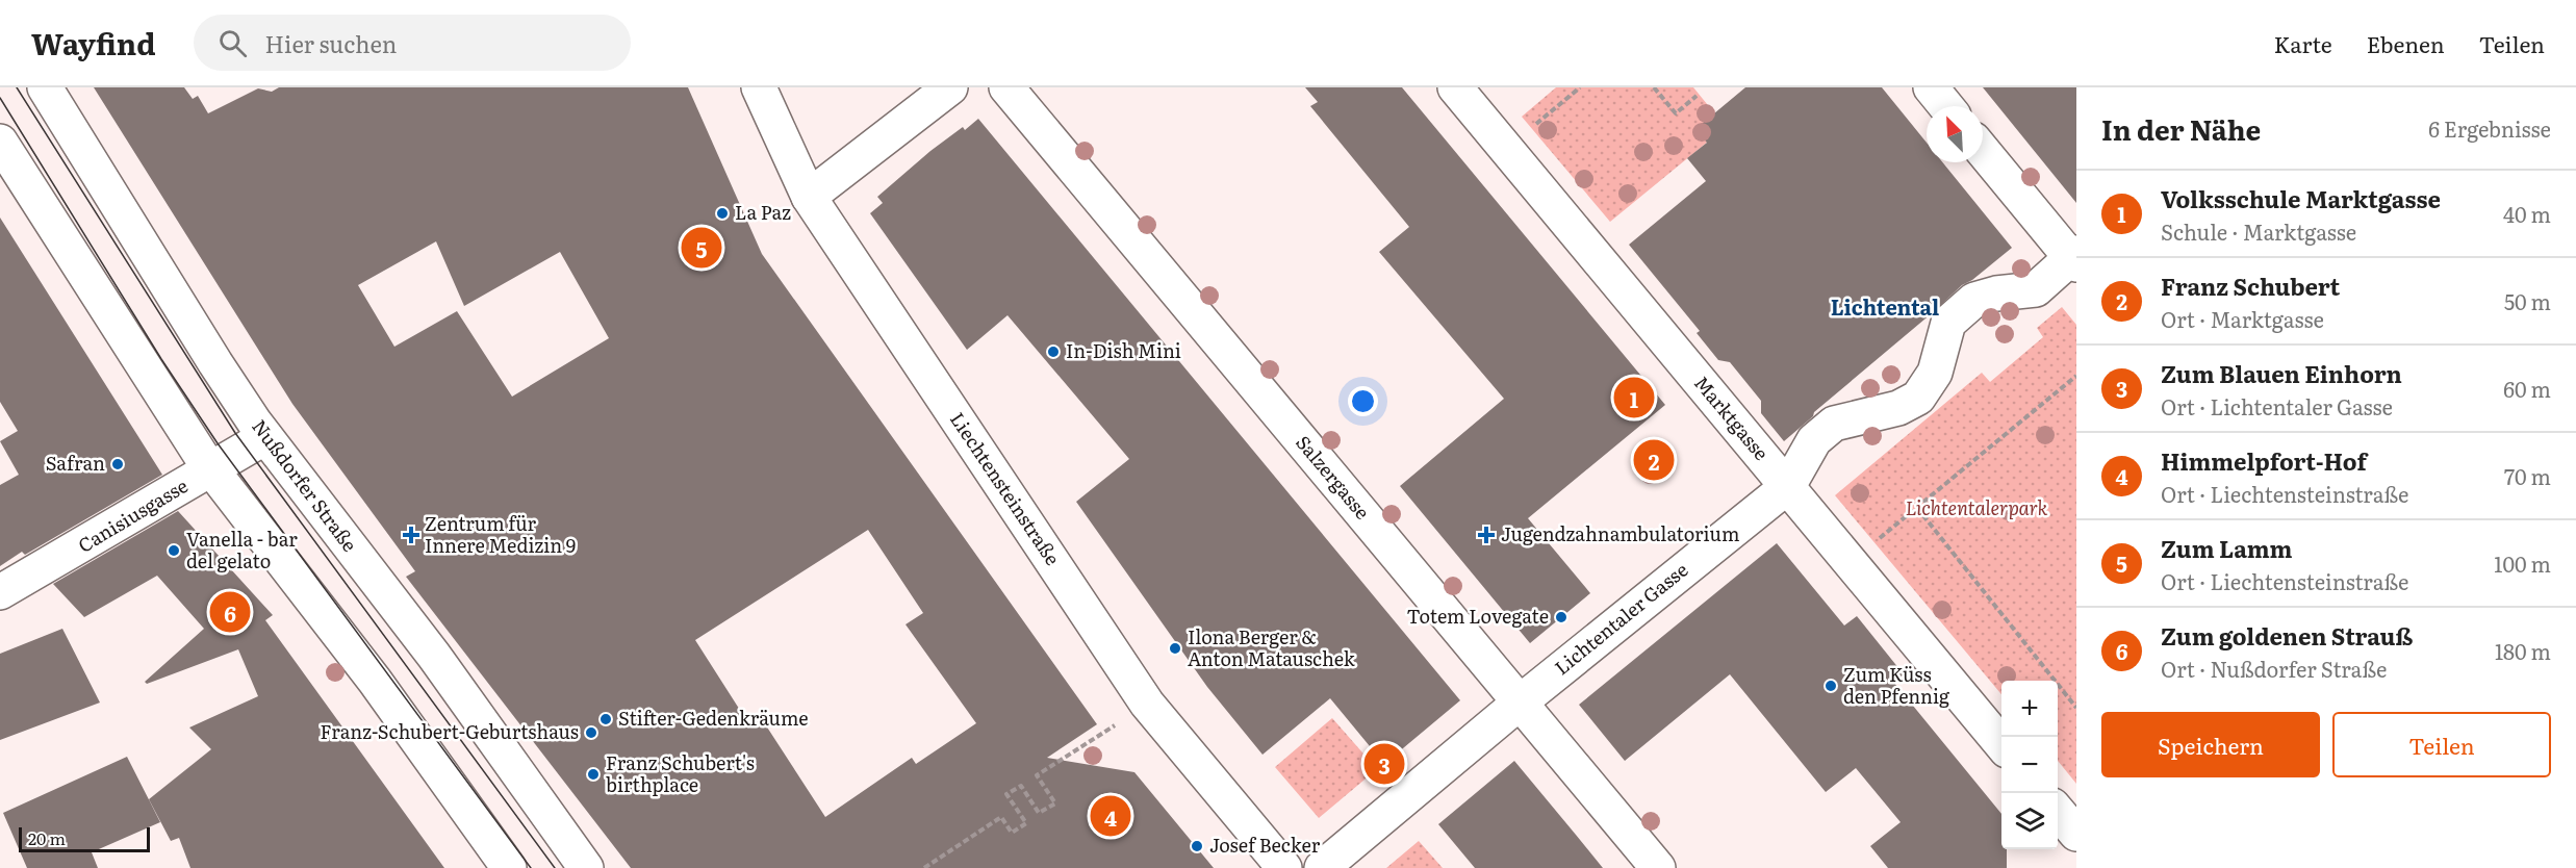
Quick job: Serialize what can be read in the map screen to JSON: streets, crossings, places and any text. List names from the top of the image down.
{
  "streets": {
    "street": [
      "Marktgasse",
      "Salzergasse",
      "Nußdorfer Straße",
      "Liechtensteinstraße",
      "Canisiusgasse",
      "Lichtentaler Gasse"
    ]
  },
  "crossings": [
    ["Marktgasse", "Lichtentaler Gasse"],
    ["Salzergasse", "Lichtentaler Gasse"],
    ["Nußdorfer Straße", "Canisiusgasse"]
  ],
  "districts": ["Lichtental"],
  "parks": ["Lichtentalerpark"],
  "places": {
    "other": [
      "La Paz",
      "In-Dish Mini",
      "Safran",
      "Vanella - bar del gelato",
      "Totem Lovegate",
      "Ilona Berger & Anton Matauschek",
      "Zum Küss den Pfennig",
      "Stifter-Gedenkräume",
      "Franz-Schubert-Geburtshaus",
      "Franz Schubert's birthplace",
      "Josef Becker"
    ],
    "health": ["Zentrum für Innere Medizin 9", "Jugendzahnambulatorium"]
  },
  "scale_bar": "20 m",
  "north": "top left",
  "page": {
    "header": "Wayfind",
    "search": "Hier suchen",
    "nav": ["Karte", "Ebenen", "Teilen"],
    "heading": ["In der Nähe", "6 Ergebnisse"],
    "list": [
      {
        "mark": "1",
        "name": "Volksschule Marktgasse",
        "note": "Schule · Marktgasse",
        "value": "40 m"
      },
      {
        "mark": "2",
        "name": "Franz Schubert",
        "note": "Ort · Marktgasse",
        "value": "50 m"
      },
      {
        "mark": "3",
        "name": "Zum Blauen Einhorn",
        "note": "Ort · Lichtentaler Gasse",
        "value": "60 m"
      },
      {
        "mark": "4",
        "name": "Himmelpfort-Hof",
        "note": "Ort · Liechtensteinstraße",
        "value": "70 m"
      },
      {
        "mark": "5",
        "name": "Zum Lamm",
        "note": "Ort · Liechtensteinstraße",
        "value": "100 m"
      },
      {
        "mark": "6",
        "name": "Zum goldenen Strauß",
        "note": "Ort · Nußdorfer Straße",
        "value": "180 m"
      }
    ],
    "pins": [
      "5",
      "1",
      "2",
      "6",
      "3",
      "4"
    ],
    "map_buttons": ["+", "−"],
    "buttons": ["Speichern", "Teilen"],
    "scale": "20 m"
  }
}
